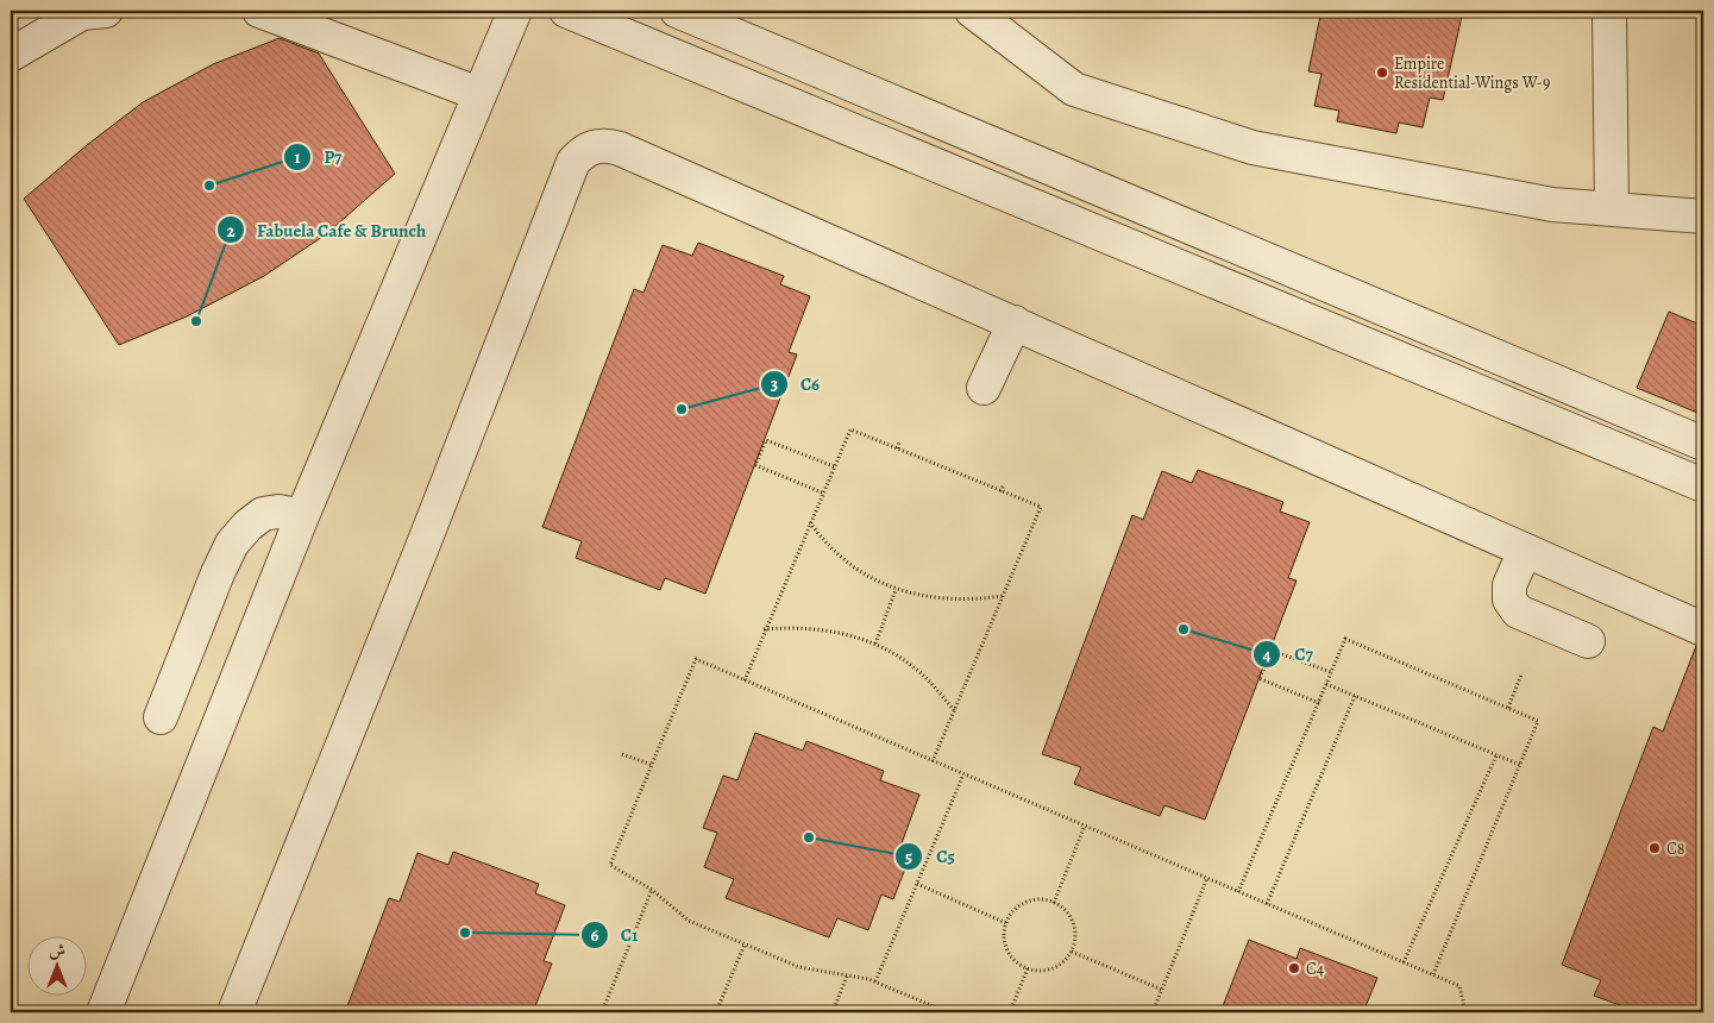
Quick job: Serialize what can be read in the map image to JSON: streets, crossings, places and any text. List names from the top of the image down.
{
  "places": [
    "Empire Residential-Wings W-9",
    "P7",
    "Fabuela Cafe & Brunch",
    "C6",
    "C7",
    "C5",
    "C8",
    "C1",
    "C4"
  ],
  "north": "top"
}
